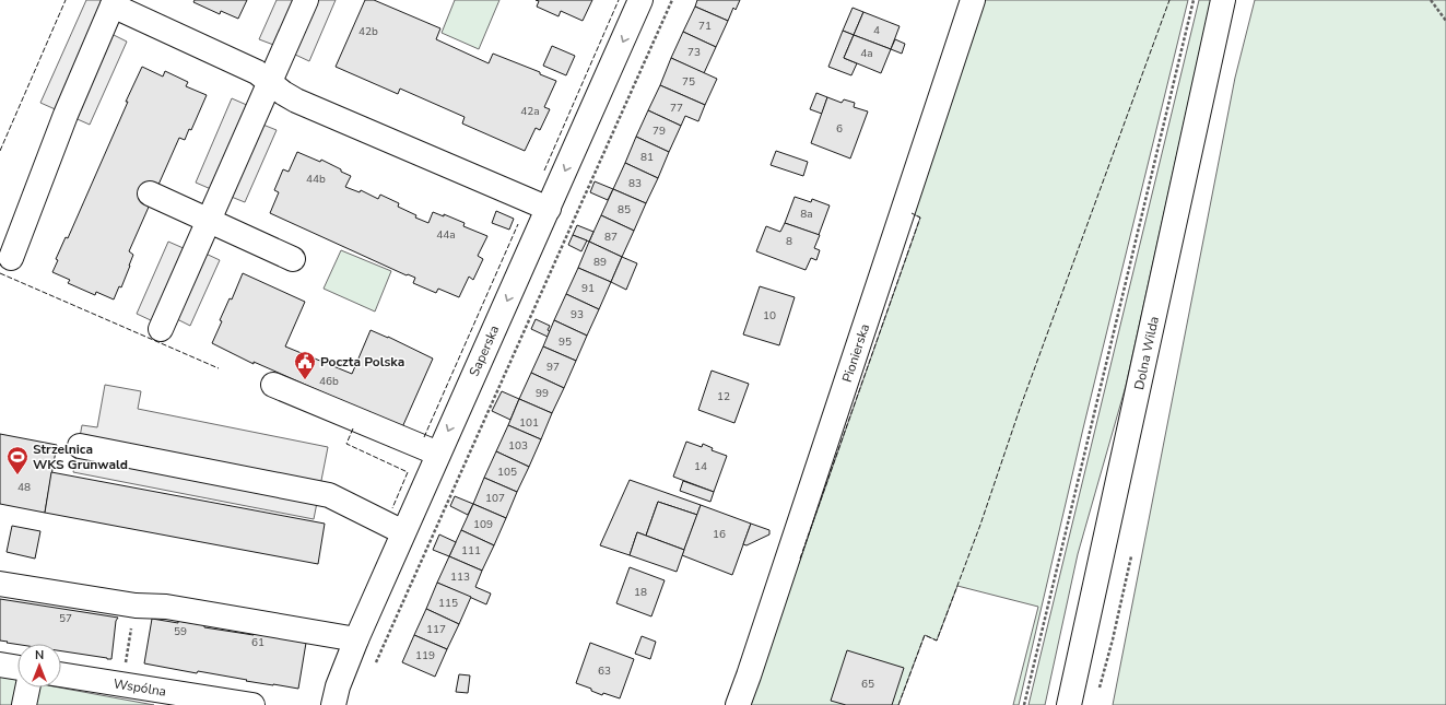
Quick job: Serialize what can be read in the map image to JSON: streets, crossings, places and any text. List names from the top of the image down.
{
  "streets": {
    "street": [
      "Saperska",
      "Pionierska",
      "Dolna Wilda",
      "Wspólna"
    ]
  },
  "one_way": ["Saperska"],
  "places": {
    "public building": ["Poczta Polska"],
    "sports": ["Strzelnica WKS Grunwald"]
  },
  "house_numbers": [
    "71",
    "4",
    "42b",
    "73",
    "4a",
    "75",
    "77",
    "42a",
    "6",
    "79",
    "81",
    "44b",
    "83",
    "85",
    "8a",
    "44a",
    "87",
    "8",
    "89",
    "91",
    "93",
    "10",
    "95",
    "97",
    "46b",
    "99",
    "12",
    "101",
    "103",
    "14",
    "105",
    "48",
    "107",
    "109",
    "16",
    "111",
    "113",
    "18",
    "115",
    "57",
    "117",
    "59",
    "61",
    "119",
    "63",
    "65"
  ],
  "north": "top"
}
